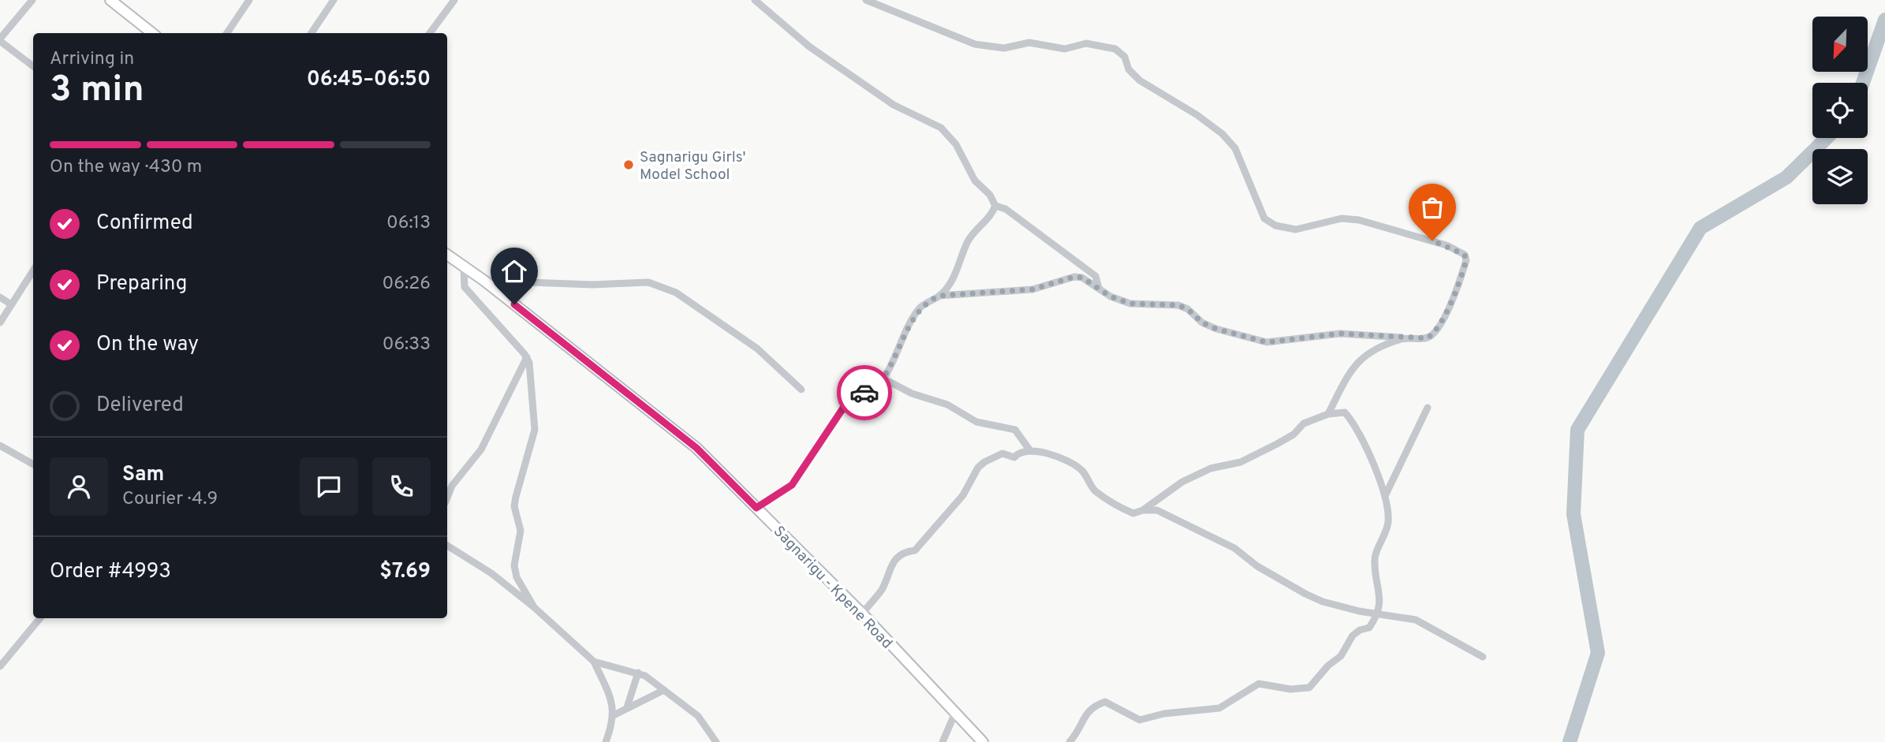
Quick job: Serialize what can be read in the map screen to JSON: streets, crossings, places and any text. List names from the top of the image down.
{
  "streets": {
    "street": ["Sagnarigu - Kpene Road"]
  },
  "places": ["Sagnarigu Girls' Model School"],
  "north": "bottom left",
  "page": {
    "heading": ["3 min", "Arriving in", "06:45–06:50"],
    "panel": [
      "Sam",
      "Courier · 4.9",
      "Order #4993",
      "$7.69"
    ],
    "bar": "On the way · 430 m",
    "list": [
      ["Confirmed", "06:13"],
      ["Preparing", "06:26"],
      ["On the way", "06:33"],
      "Delivered"
    ]
  }
}
